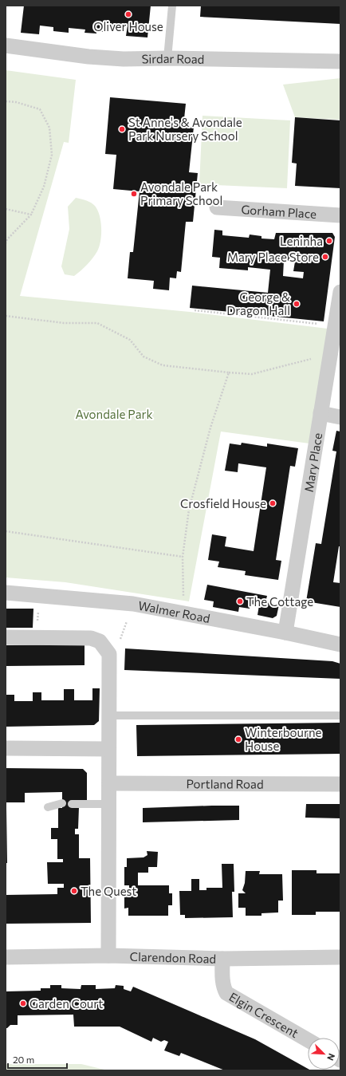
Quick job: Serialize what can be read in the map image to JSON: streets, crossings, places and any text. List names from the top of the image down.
{
  "streets": {
    "street": [
      "Sirdar Road",
      "Gorham Place",
      "Mary Place",
      "Walmer Road",
      "Portland Road",
      "Clarendon Road",
      "Elgin Crescent"
    ]
  },
  "crossings": [
    ["Mary Place", "Walmer Road"],
    ["Clarendon Road", "Elgin Crescent"]
  ],
  "parks": ["Avondale Park"],
  "places": [
    "Oliver House",
    "St Anne's & Avondale Park Nursery School",
    "Avondale Park Primary School",
    "Leninha",
    "Mary Place Store",
    "George & Dragon Hall",
    "Crosfield House",
    "The Cottage",
    "Winterbourne House",
    "The Quest",
    "Garden Court"
  ],
  "scale_bar": "20 m",
  "north": "bottom right"
}
